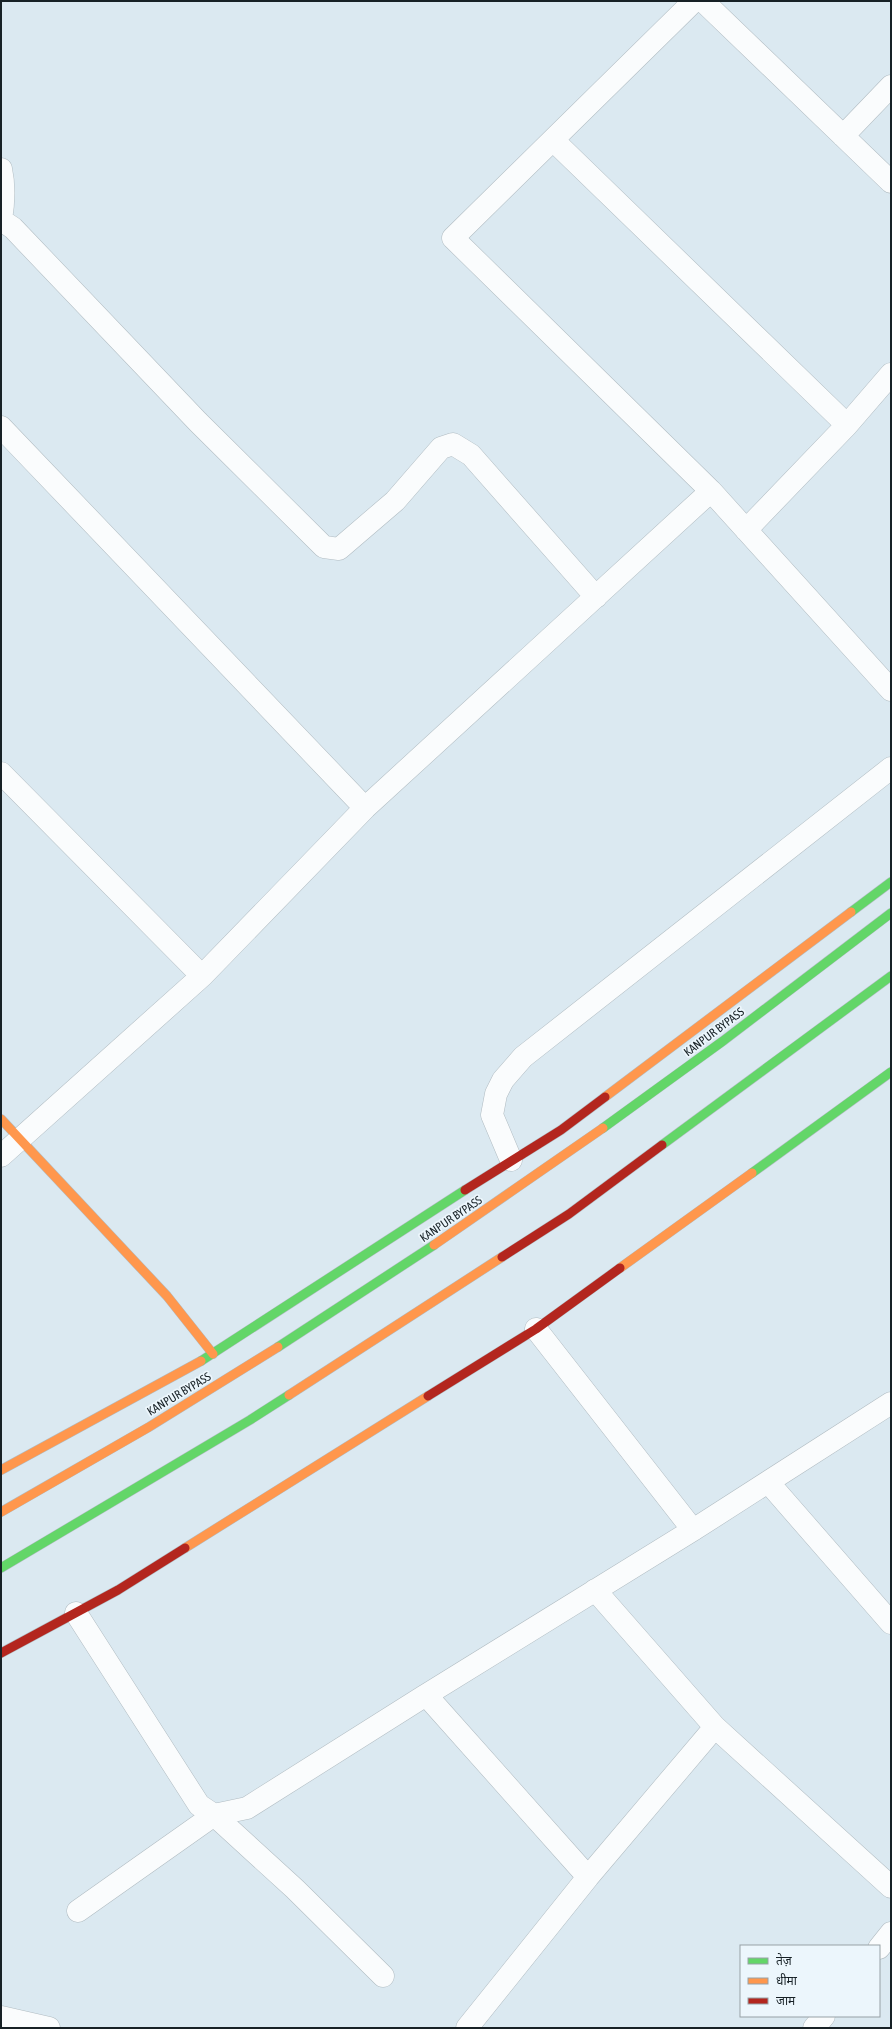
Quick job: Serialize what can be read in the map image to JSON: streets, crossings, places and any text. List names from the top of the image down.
{
  "streets": {
    "main road": ["KANPUR BYPASS"]
  },
  "legend": ["तेज़", "धीमा", "जाम"]
}
